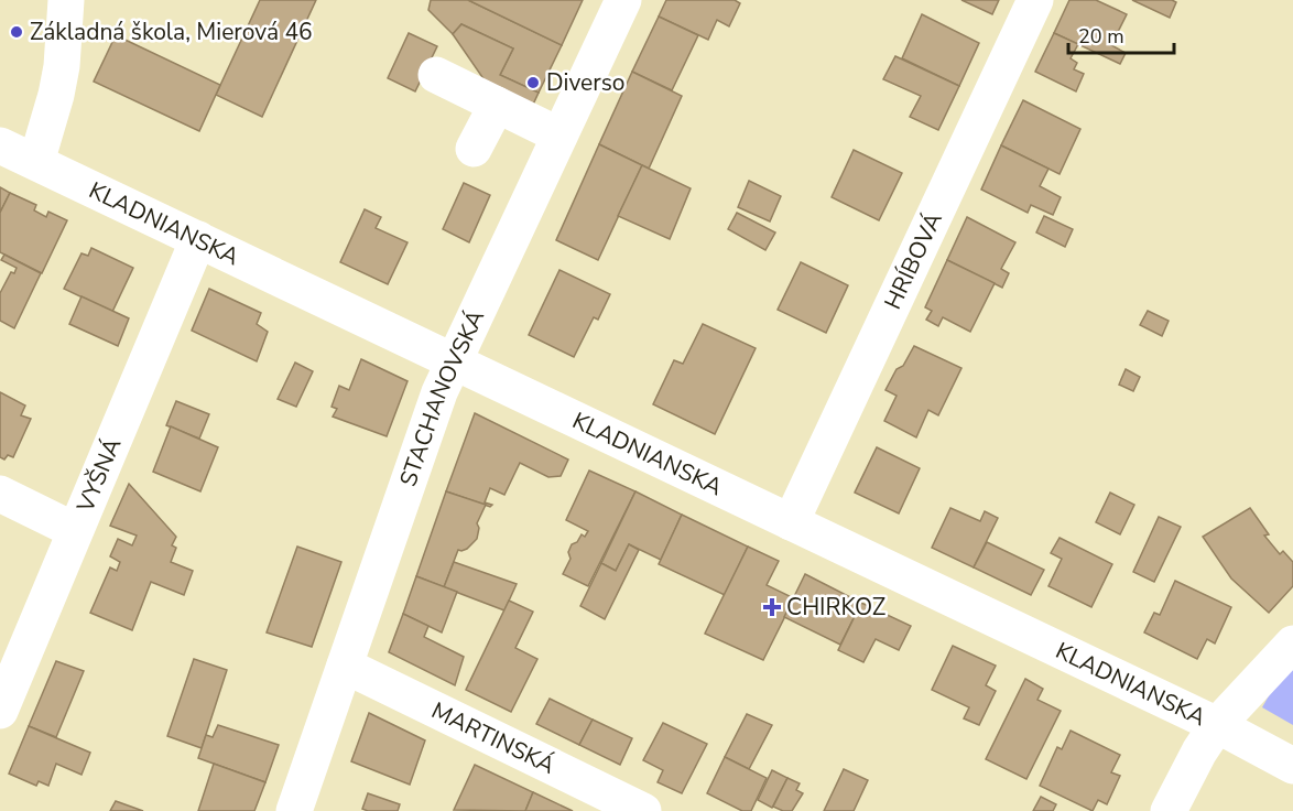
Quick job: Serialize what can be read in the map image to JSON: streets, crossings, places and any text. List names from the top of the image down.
{
  "streets": {
    "street": [
      "KLADNIANSKA",
      "HRÍBOVÁ",
      "STACHANOVSKÁ",
      "VYŠNÁ",
      "MARTINSKÁ"
    ]
  },
  "crossings": [
    ["KLADNIANSKA", "HRÍBOVÁ"],
    ["KLADNIANSKA", "STACHANOVSKÁ"],
    ["KLADNIANSKA", "VYŠNÁ"],
    ["STACHANOVSKÁ", "MARTINSKÁ"]
  ],
  "places": {
    "other": ["Základná škola, Mierová 46", "Diverso"],
    "health": ["CHIRKOZ"]
  },
  "scale_bar": "20 m"
}
